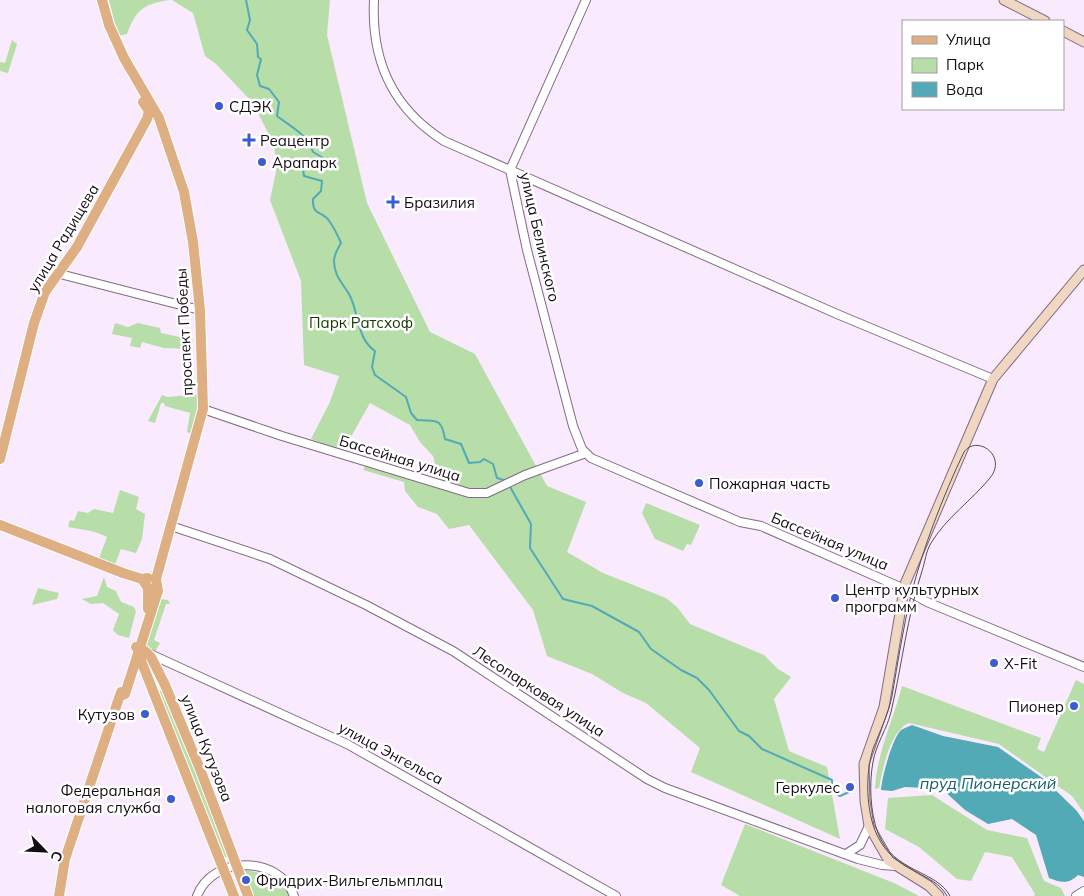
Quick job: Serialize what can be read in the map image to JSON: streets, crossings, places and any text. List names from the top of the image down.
{
  "streets": {
    "main road": ["улица Радищева", "проспект Победы", "улица Кутузова"],
    "street": [
      "улица Белинского",
      "Бассейная улица",
      "Лесопарковая улица",
      "улица Энгельса"
    ]
  },
  "crossings": [
    ["улица Белинского", "Бассейная улица"],
    ["проспект Победы", "Бассейная улица"],
    ["проспект Победы", "Лесопарковая улица"],
    ["проспект Победы", "улица Кутузова"],
    ["проспект Победы", "улица Энгельса"],
    ["улица Кутузова", "улица Энгельса"]
  ],
  "water": ["пруд Пионерский"],
  "parks": ["Парк Ратсхоф"],
  "places": {
    "other": [
      "СДЭК",
      "Арапарк",
      "Пожарная часть",
      "Центр культурных программ",
      "X-Fit",
      "Пионер",
      "Кутузов",
      "Геркулес",
      "Федеральная налоговая служба",
      "Фридрих-Вильгельмплац"
    ],
    "health": ["Реацентр", "Бразилия"]
  },
  "legend": ["Улица", "Парк", "Вода"],
  "north": "bottom right"
}
